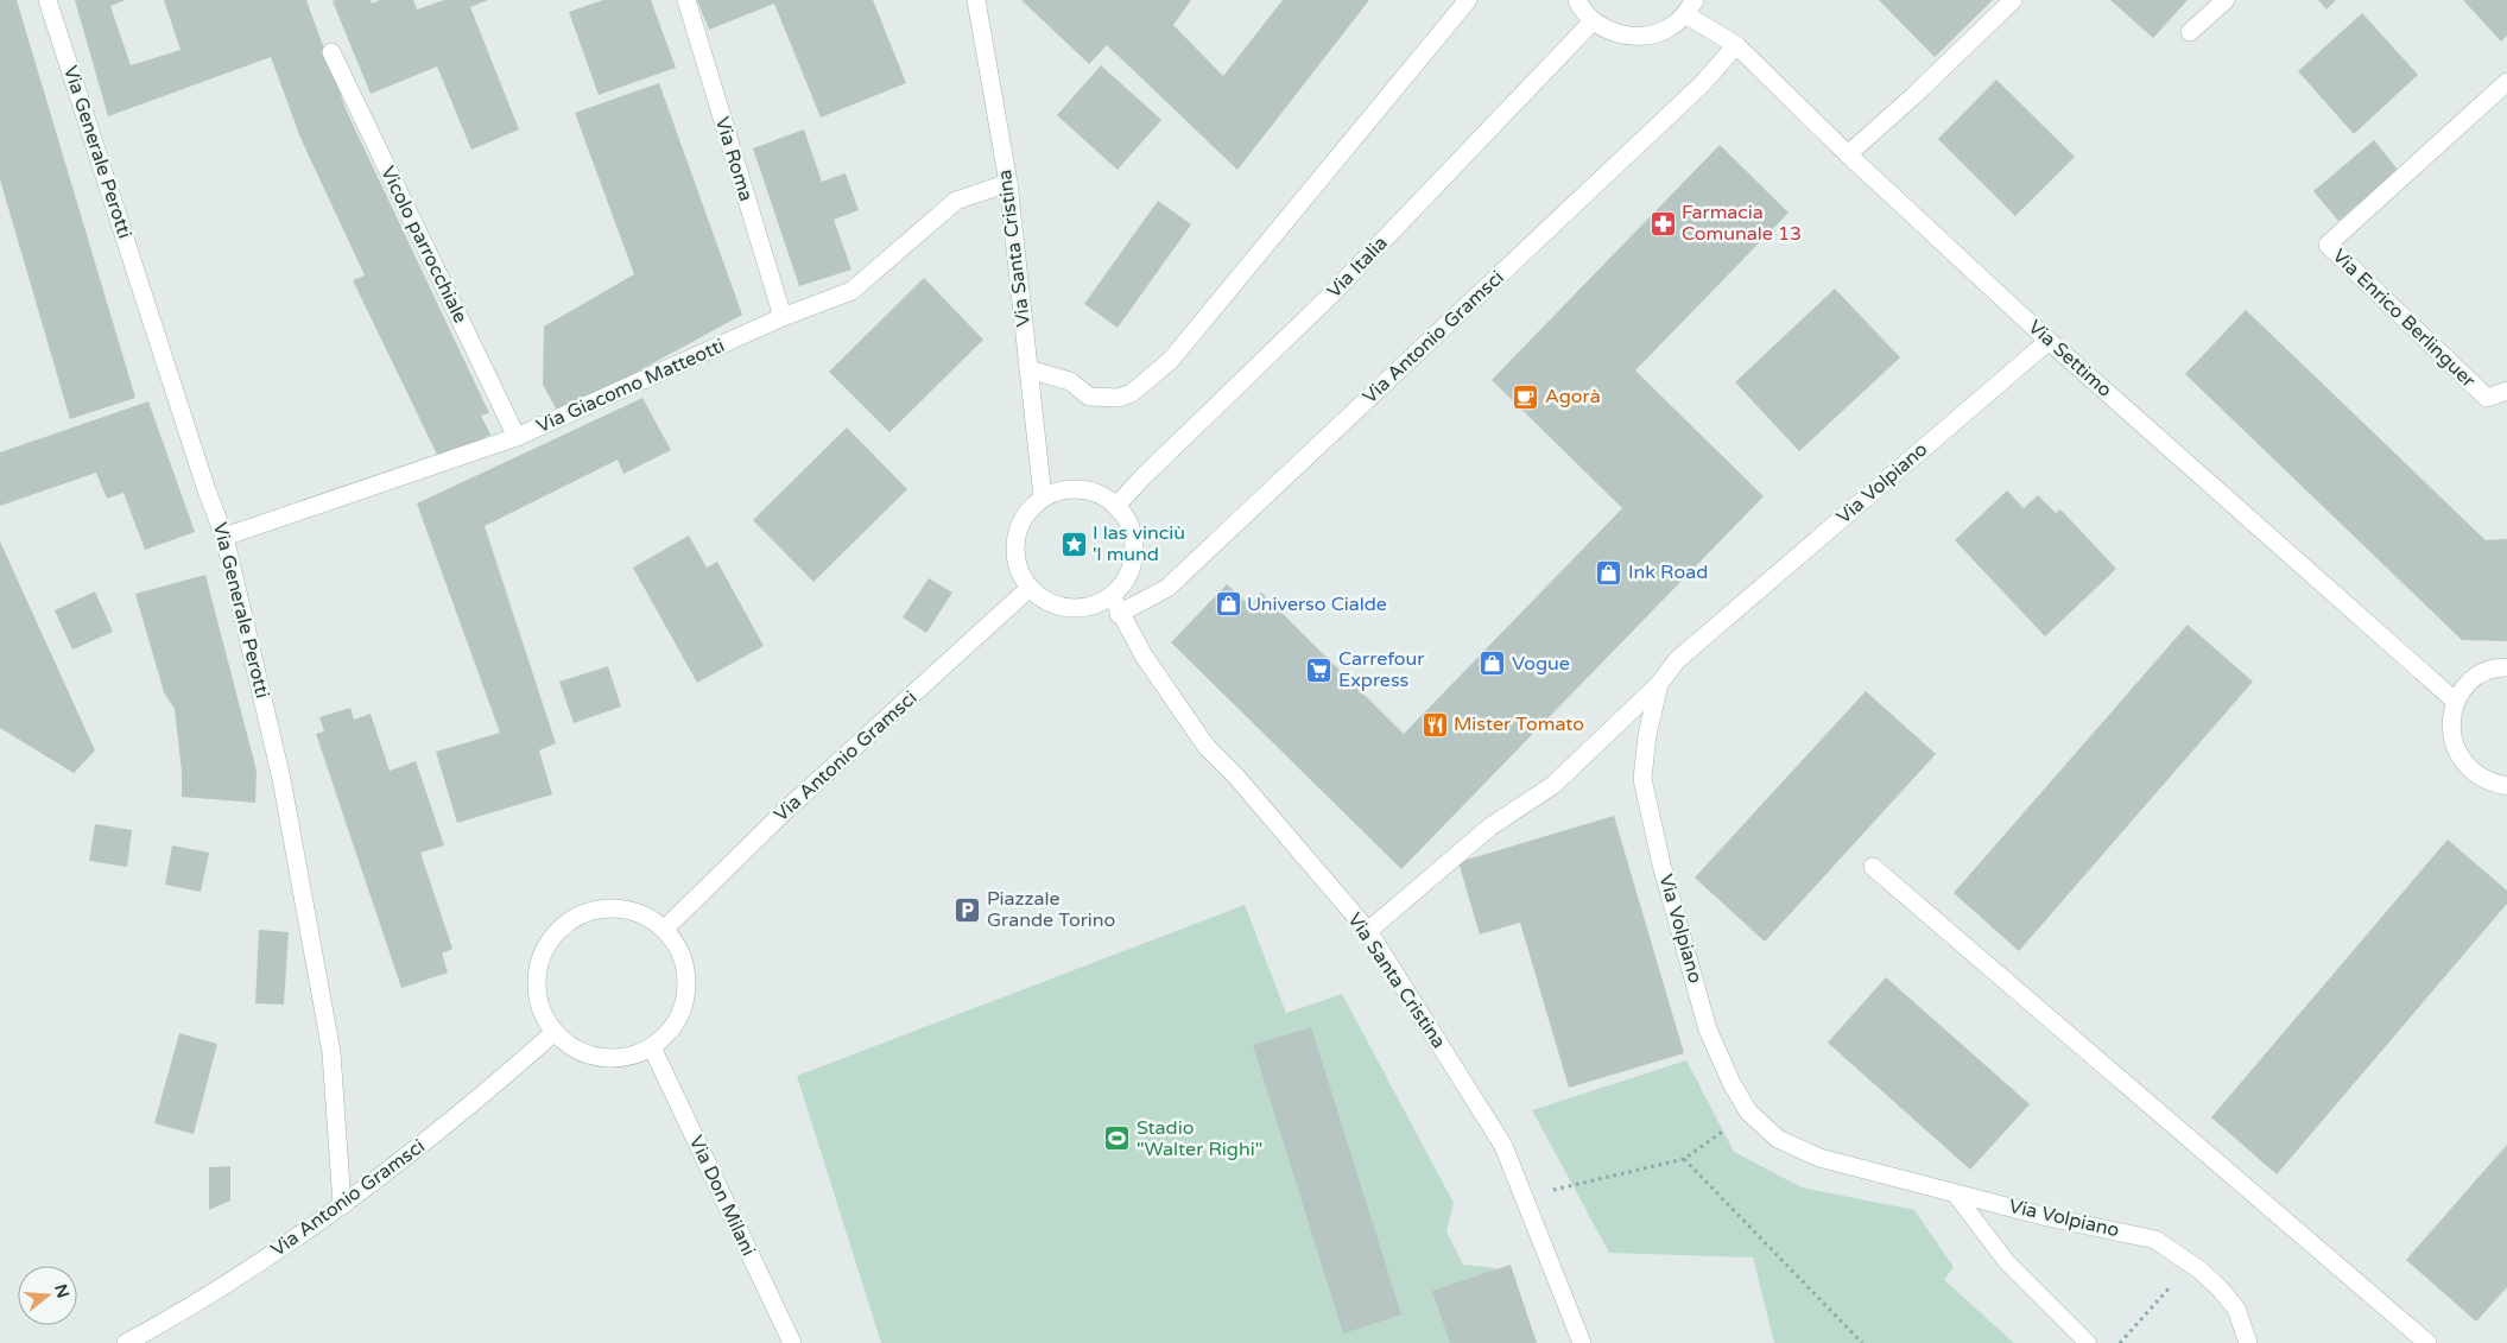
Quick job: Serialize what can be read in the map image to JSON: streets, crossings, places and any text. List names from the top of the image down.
{
  "streets": {
    "street": [
      "Via Generale Perotti",
      "Via Roma",
      "Vicolo parrocchiale",
      "Via Santa Cristina",
      "Via Italia",
      "Via Enrico Berlinguer",
      "Via Antonio Gramsci",
      "Via Settimo",
      "Via Giacomo Matteotti",
      "Via Volpiano",
      "Via Don Milani"
    ]
  },
  "crossings": [
    ["Via Generale Perotti", "Via Antonio Gramsci"],
    ["Via Generale Perotti", "Via Giacomo Matteotti"],
    ["Via Roma", "Via Giacomo Matteotti"],
    ["Vicolo parrocchiale", "Via Giacomo Matteotti"],
    ["Via Santa Cristina", "Via Italia"],
    ["Via Santa Cristina", "Via Antonio Gramsci"],
    ["Via Santa Cristina", "Via Giacomo Matteotti"],
    ["Via Italia", "Via Antonio Gramsci"],
    ["Via Antonio Gramsci", "Via Settimo"],
    ["Via Antonio Gramsci", "Via Don Milani"],
    ["Via Settimo", "Via Volpiano"]
  ],
  "places": {
    "pharmacy": ["Farmacia Comunale 13"],
    "cafe": ["Agorà"],
    "place": ["I las vinciù 'l mund"],
    "shop": ["Ink Road", "Universo Cialde", "Vogue"],
    "supermarket": ["Carrefour Express"],
    "restaurant": ["Mister Tomato"],
    "parking": ["Piazzale Grande Torino"],
    "sports": ["Stadio \"Walter Righi\""]
  },
  "north": "right"
}
